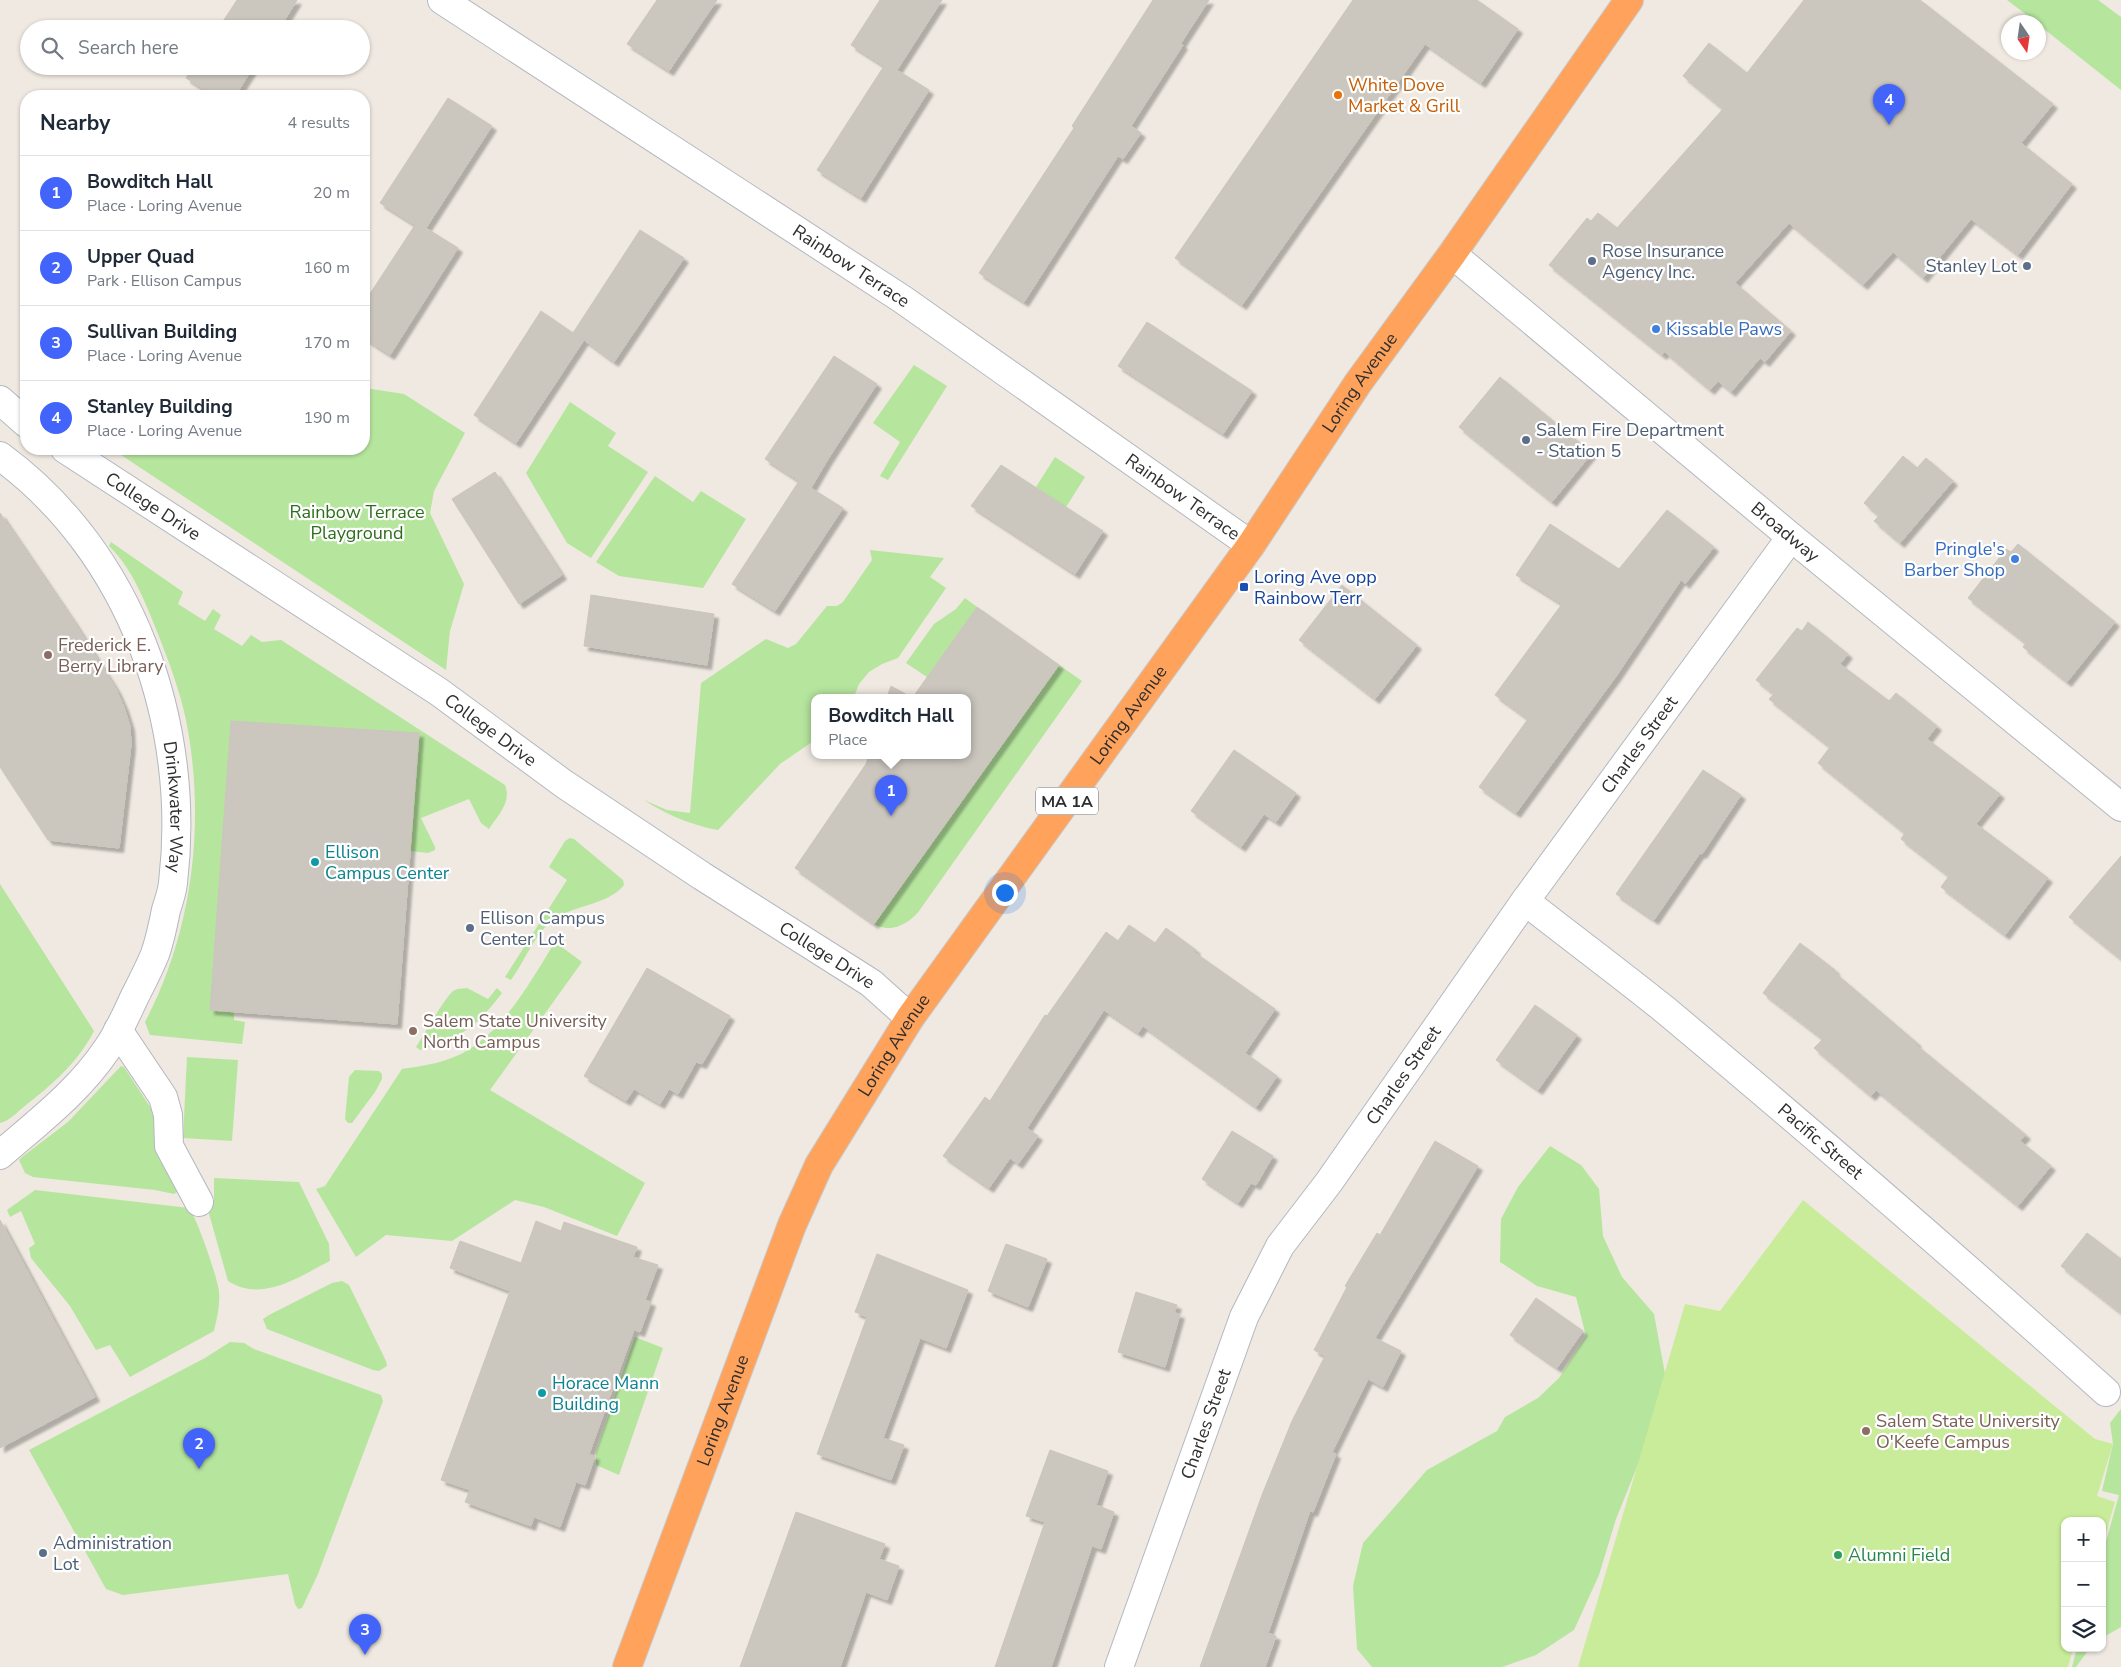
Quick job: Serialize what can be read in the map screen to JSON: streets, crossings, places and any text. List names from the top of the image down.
{
  "streets": {
    "highway": ["Loring Avenue", "MA 1A"],
    "street": [
      "Rainbow Terrace",
      "College Drive",
      "Broadway",
      "Charles Street",
      "Drinkwater Way",
      "Pacific Street"
    ]
  },
  "crossings": [
    ["Rainbow Terrace", "Loring Avenue"],
    ["Loring Avenue", "College Drive"],
    ["Loring Avenue", "Broadway"],
    ["Broadway", "Charles Street"],
    ["Charles Street", "Pacific Street"]
  ],
  "parks": ["Rainbow Terrace Playground"],
  "places": {
    "other": [
      "White Dove Market & Grill",
      "Rose Insurance Agency Inc.",
      "Stanley Lot",
      "Kissable Paws",
      "Salem Fire Department - Station 5",
      "Pringle's Barber Shop",
      "Frederick E. Berry Library",
      "Ellison Campus Center",
      "Ellison Campus Center Lot",
      "Salem State University North Campus",
      "Horace Mann Building",
      "Salem State University O'Keefe Campus",
      "Administration Lot",
      "Alumni Field"
    ],
    "transit": ["Loring Ave opp Rainbow Terr"]
  },
  "north": "bottom",
  "page": {
    "search": "Search here",
    "pins": [
      "4",
      "1",
      "2",
      "3"
    ],
    "heading": ["Nearby", "4 results"],
    "list": [
      {
        "mark": "1",
        "name": "Bowditch Hall",
        "note": "Place · Loring Avenue",
        "value": "20 m"
      },
      {
        "mark": "2",
        "name": "Upper Quad",
        "note": "Park · Ellison Campus",
        "value": "160 m"
      },
      {
        "mark": "3",
        "name": "Sullivan Building",
        "note": "Place · Loring Avenue",
        "value": "170 m"
      },
      {
        "mark": "4",
        "name": "Stanley Building",
        "note": "Place · Loring Avenue",
        "value": "190 m"
      }
    ],
    "popup": ["Bowditch Hall", "Place"],
    "map_buttons": ["+", "−"]
  }
}
